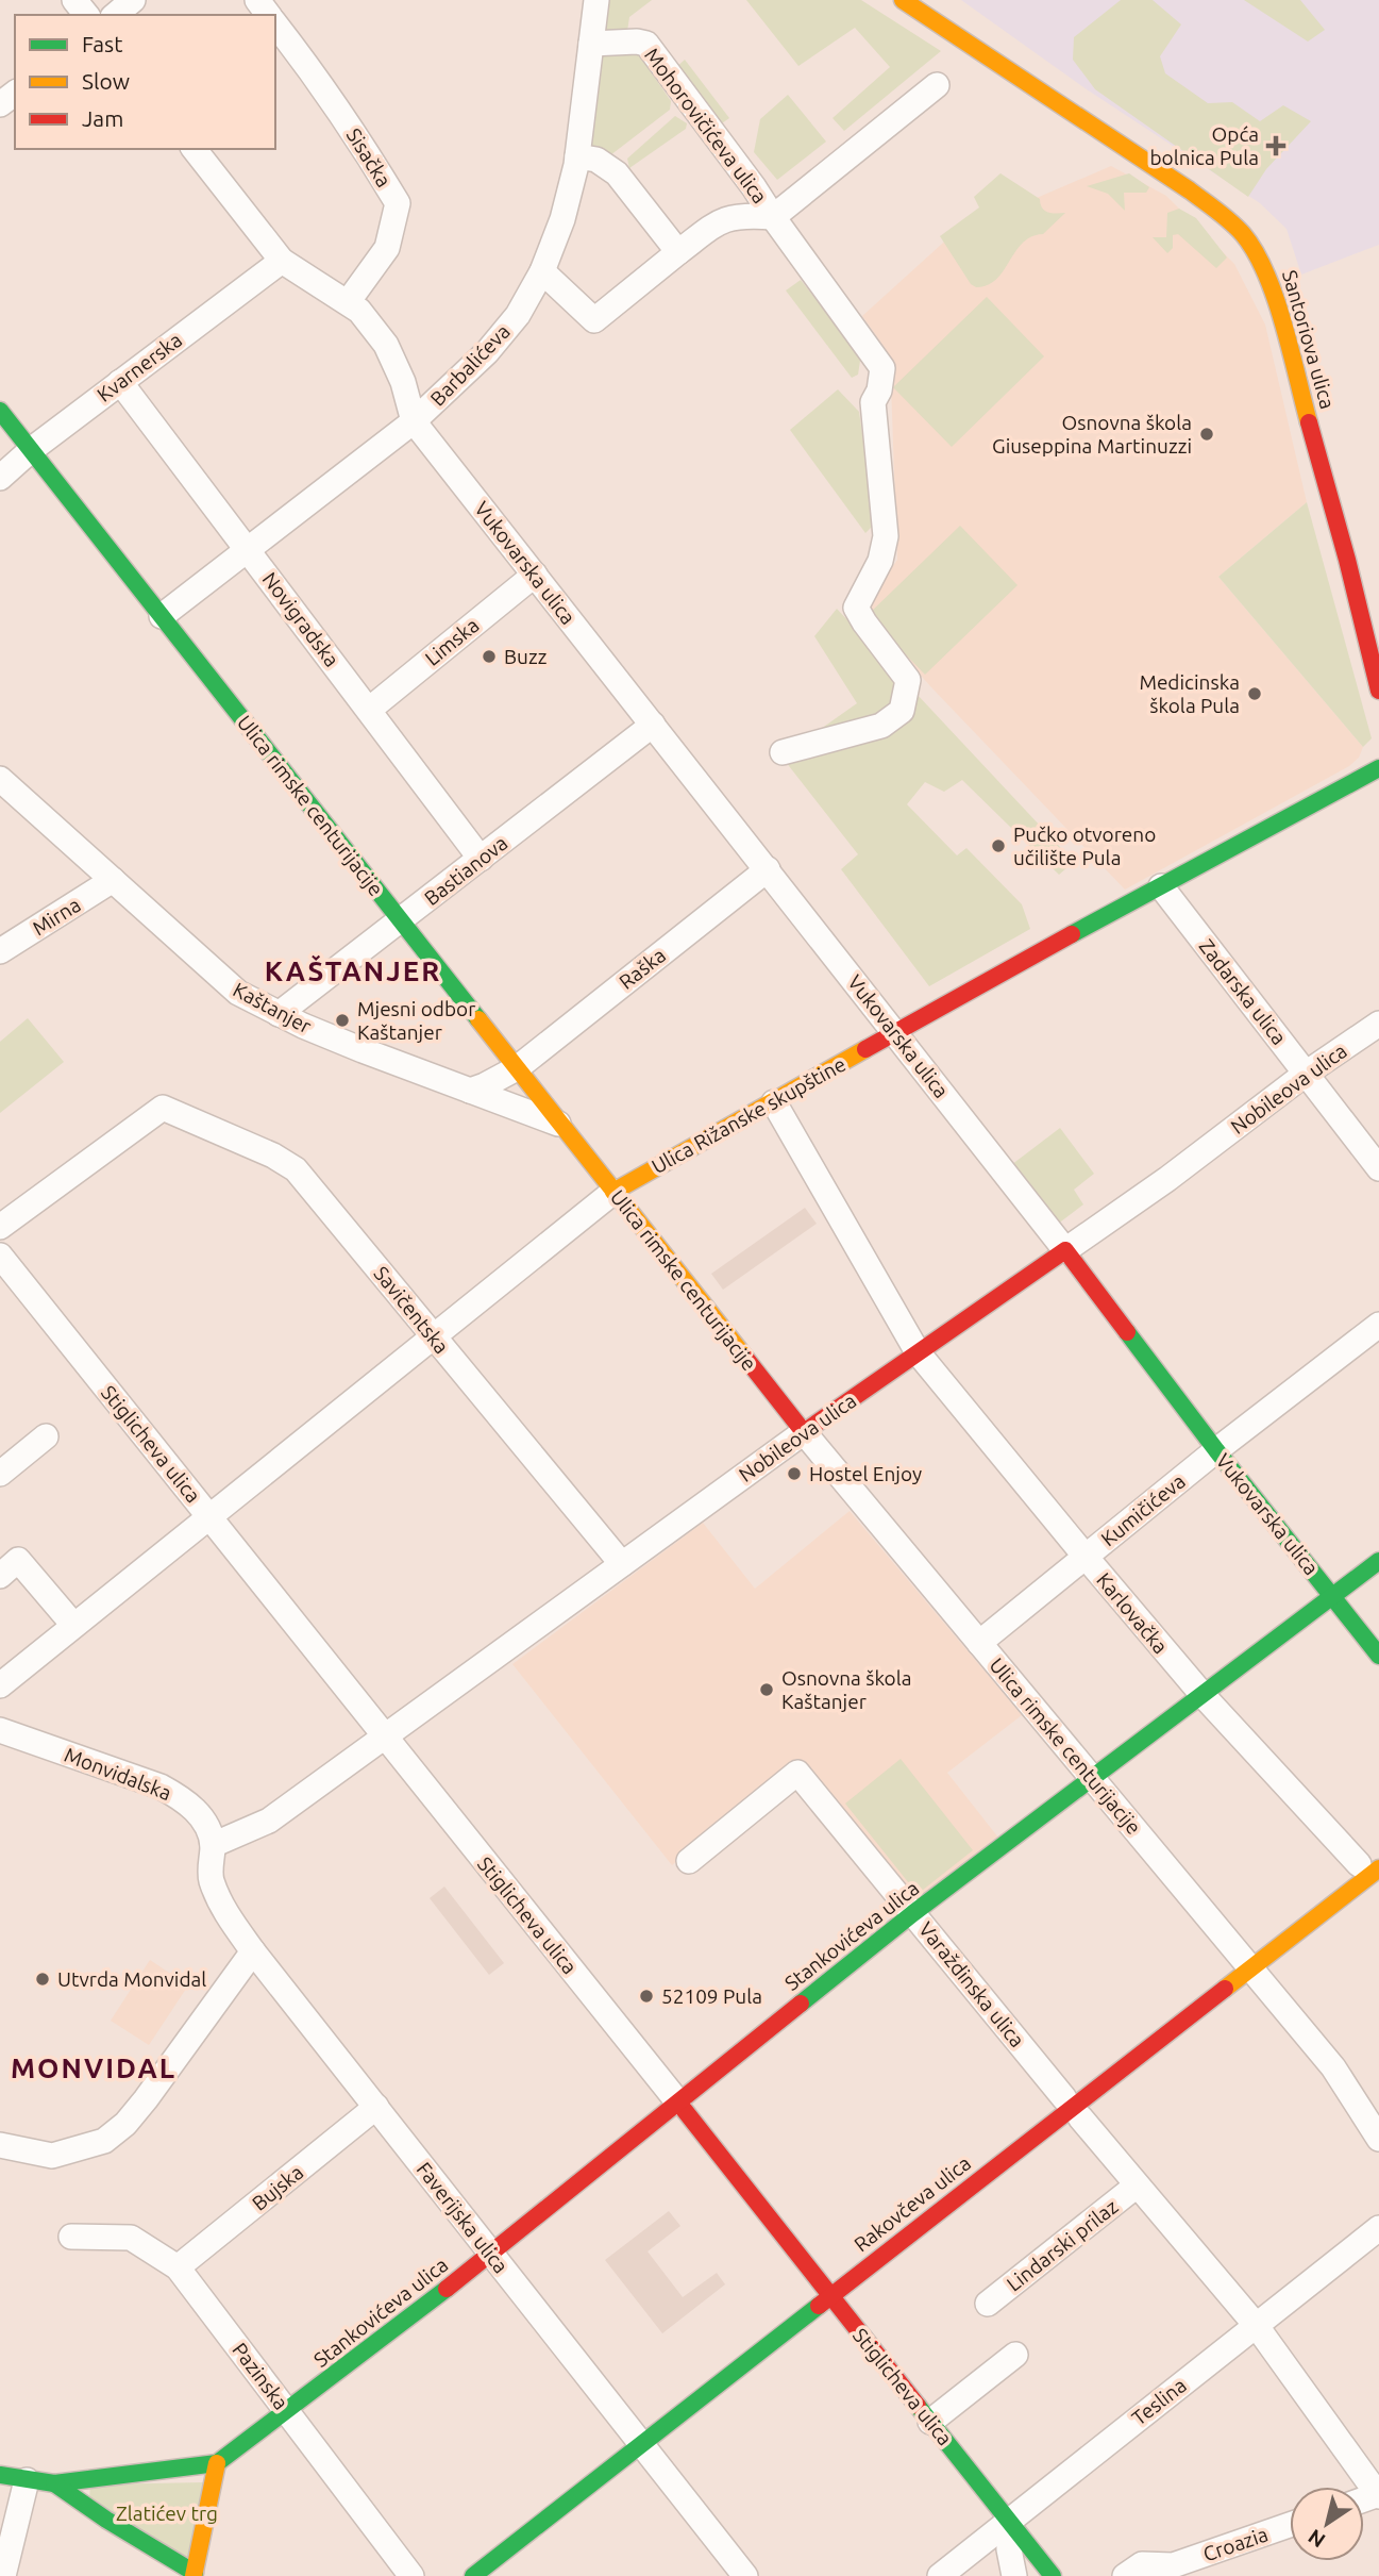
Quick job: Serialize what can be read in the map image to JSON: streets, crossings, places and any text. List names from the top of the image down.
{
  "streets": {
    "street": [
      "Mohorovičićeva ulica",
      "Sisačka",
      "Santoriova ulica",
      "Barbalićeva",
      "Kvarnerska",
      "Vukovarska ulica",
      "Novigradska",
      "Limska",
      "Ulica rimske centurijacije",
      "Bastianova",
      "Mirna",
      "Raška",
      "Zadarska ulica",
      "Kaštanjer",
      "Nobileova ulica",
      "Ulica Rižanske skupštine",
      "Savičentska",
      "Stiglicheva ulica",
      "Kumičićeva",
      "Karlovačka",
      "Monvidalska",
      "Stankovićeva ulica",
      "Varaždinska ulica",
      "Bujska",
      "Rakovčeva ulica",
      "Faverijska ulica",
      "Lindarski prilaz",
      "Pazinska",
      "Teslina",
      "Croazia"
    ]
  },
  "crossings": [
    ["Mohorovičićeva ulica", "Barbalićeva"],
    ["Barbalićeva", "Vukovarska ulica"],
    ["Barbalićeva", "Novigradska"],
    ["Barbalićeva", "Ulica rimske centurijacije"],
    ["Kvarnerska", "Novigradska"],
    ["Kvarnerska", "Ulica rimske centurijacije"],
    ["Vukovarska ulica", "Limska"],
    ["Vukovarska ulica", "Bastianova"],
    ["Vukovarska ulica", "Raška"],
    ["Vukovarska ulica", "Nobileova ulica"],
    ["Vukovarska ulica", "Ulica Rižanske skupštine"],
    ["Vukovarska ulica", "Kumičićeva"],
    ["Vukovarska ulica", "Stankovićeva ulica"],
    ["Novigradska", "Limska"],
    ["Novigradska", "Bastianova"],
    ["Ulica rimske centurijacije", "Bastianova"],
    ["Ulica rimske centurijacije", "Raška"],
    ["Ulica rimske centurijacije", "Kaštanjer"],
    ["Ulica rimske centurijacije", "Nobileova ulica"],
    ["Ulica rimske centurijacije", "Ulica Rižanske skupštine"],
    ["Ulica rimske centurijacije", "Kumičićeva"],
    ["Ulica rimske centurijacije", "Stankovićeva ulica"],
    ["Ulica rimske centurijacije", "Rakovčeva ulica"],
    ["Bastianova", "Kaštanjer"],
    ["Mirna", "Kaštanjer"],
    ["Raška", "Kaštanjer"],
    ["Zadarska ulica", "Nobileova ulica"],
    ["Zadarska ulica", "Ulica Rižanske skupštine"],
    ["Nobileova ulica", "Savičentska"],
    ["Nobileova ulica", "Stiglicheva ulica"],
    ["Nobileova ulica", "Karlovačka"],
    ["Nobileova ulica", "Monvidalska"],
    ["Nobileova ulica", "Faverijska ulica"],
    ["Ulica Rižanske skupštine", "Savičentska"],
    ["Ulica Rižanske skupštine", "Stiglicheva ulica"],
    ["Ulica Rižanske skupštine", "Karlovačka"],
    ["Stiglicheva ulica", "Stankovićeva ulica"],
    ["Stiglicheva ulica", "Rakovčeva ulica"],
    ["Stiglicheva ulica", "Teslina"],
    ["Kumičićeva", "Karlovačka"],
    ["Karlovačka", "Stankovićeva ulica"],
    ["Karlovačka", "Rakovčeva ulica"],
    ["Monvidalska", "Faverijska ulica"],
    ["Stankovićeva ulica", "Varaždinska ulica"],
    ["Stankovićeva ulica", "Faverijska ulica"],
    ["Stankovićeva ulica", "Pazinska"],
    ["Bujska", "Faverijska ulica"],
    ["Bujska", "Pazinska"],
    ["Rakovčeva ulica", "Faverijska ulica"]
  ],
  "districts": ["KAŠTANJER", "MONVIDAL"],
  "parks": ["Zlatićev trg"],
  "places": {
    "health": ["Opća bolnica Pula"],
    "other": [
      "Osnovna škola Giuseppina Martinuzzi",
      "Buzz",
      "Medicinska škola Pula",
      "Pučko otvoreno učilište Pula",
      "Mjesni odbor Kaštanjer",
      "Hostel Enjoy",
      "Osnovna škola Kaštanjer",
      "Utvrda Monvidal",
      "52109 Pula"
    ]
  },
  "legend": ["Fast", "Slow", "Jam"],
  "north": "bottom left"
}
